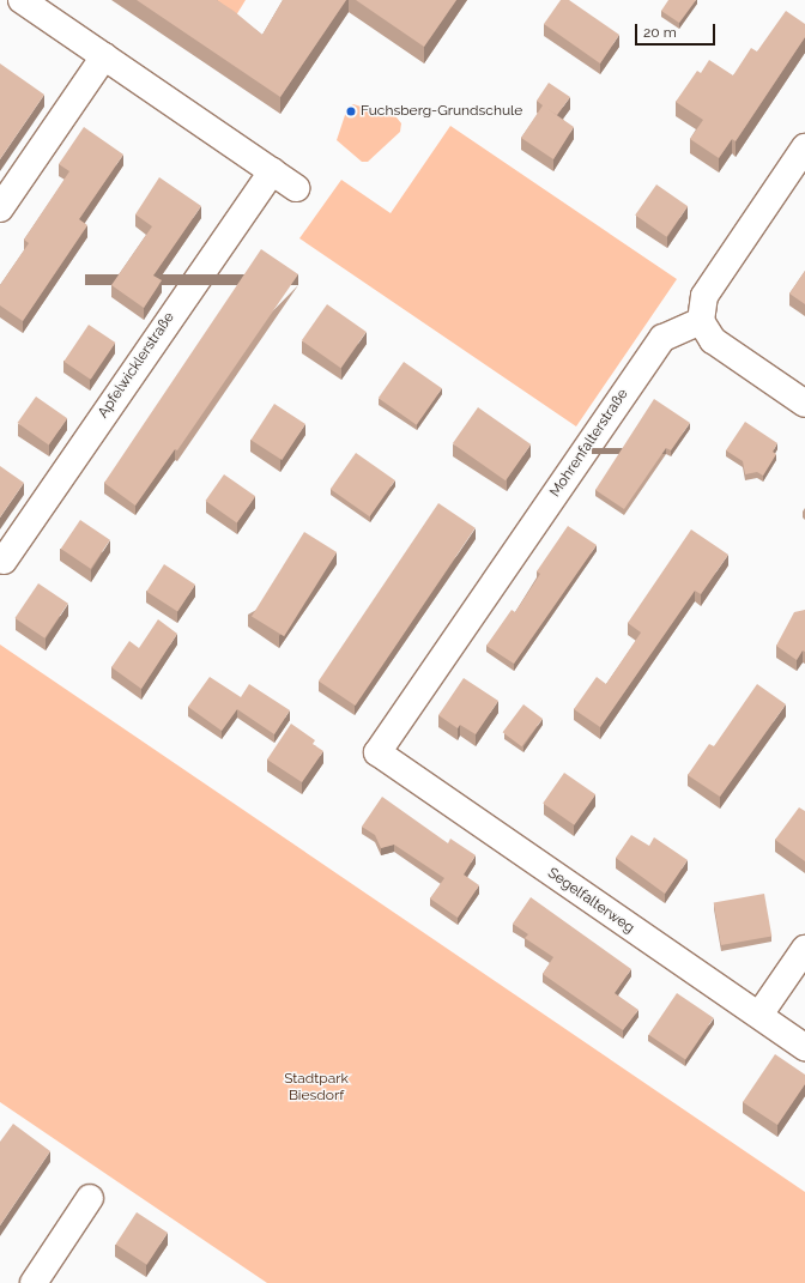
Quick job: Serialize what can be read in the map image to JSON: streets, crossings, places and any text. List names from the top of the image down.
{
  "streets": {
    "street": ["Apfelwicklerstraße", "Mohrenfalterstraße", "Segelfalterweg"]
  },
  "crossings": [
    ["Mohrenfalterstraße", "Segelfalterweg"]
  ],
  "parks": ["Stadtpark Biesdorf"],
  "places": ["Fuchsberg-Grundschule"],
  "scale_bar": "20 m"
}
